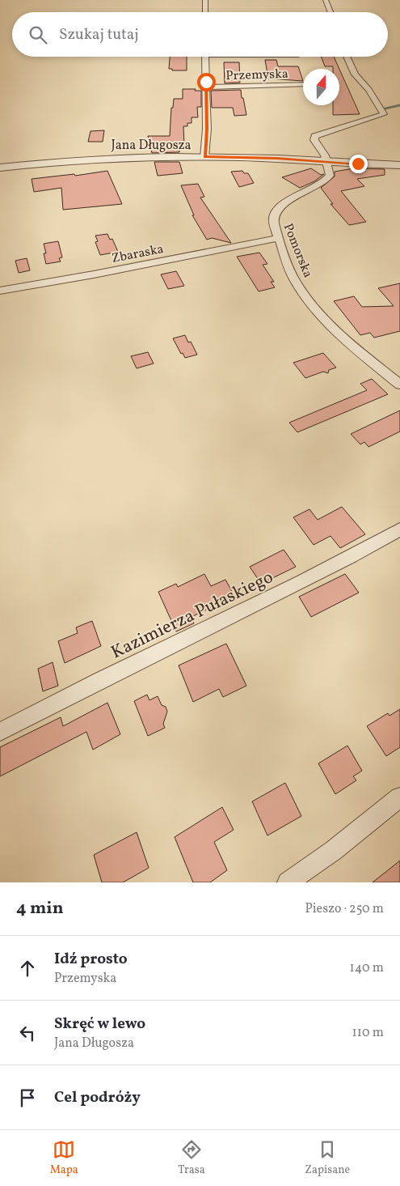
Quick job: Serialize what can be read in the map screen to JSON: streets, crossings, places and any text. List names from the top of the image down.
{
  "streets": {
    "street": [
      "Przemyska",
      "Jana Długosza",
      "Pomorska",
      "Zbaraska",
      "Kazimierza Pułaskiego"
    ]
  },
  "crossings": [
    ["Przemyska", "Jana Długosza"],
    ["Jana Długosza", "Pomorska"],
    ["Pomorska", "Zbaraska"]
  ],
  "north": "top",
  "page": {
    "search": "Szukaj tutaj",
    "heading": ["4 min", "Pieszo · 250 m"],
    "list": [
      ["Idź prosto", "Przemyska", "140 m"],
      ["Skręć w lewo", "Jana Długosza", "110 m"],
      "Cel podróży"
    ],
    "nav": ["Mapa", "Trasa", "Zapisane"]
  }
}
